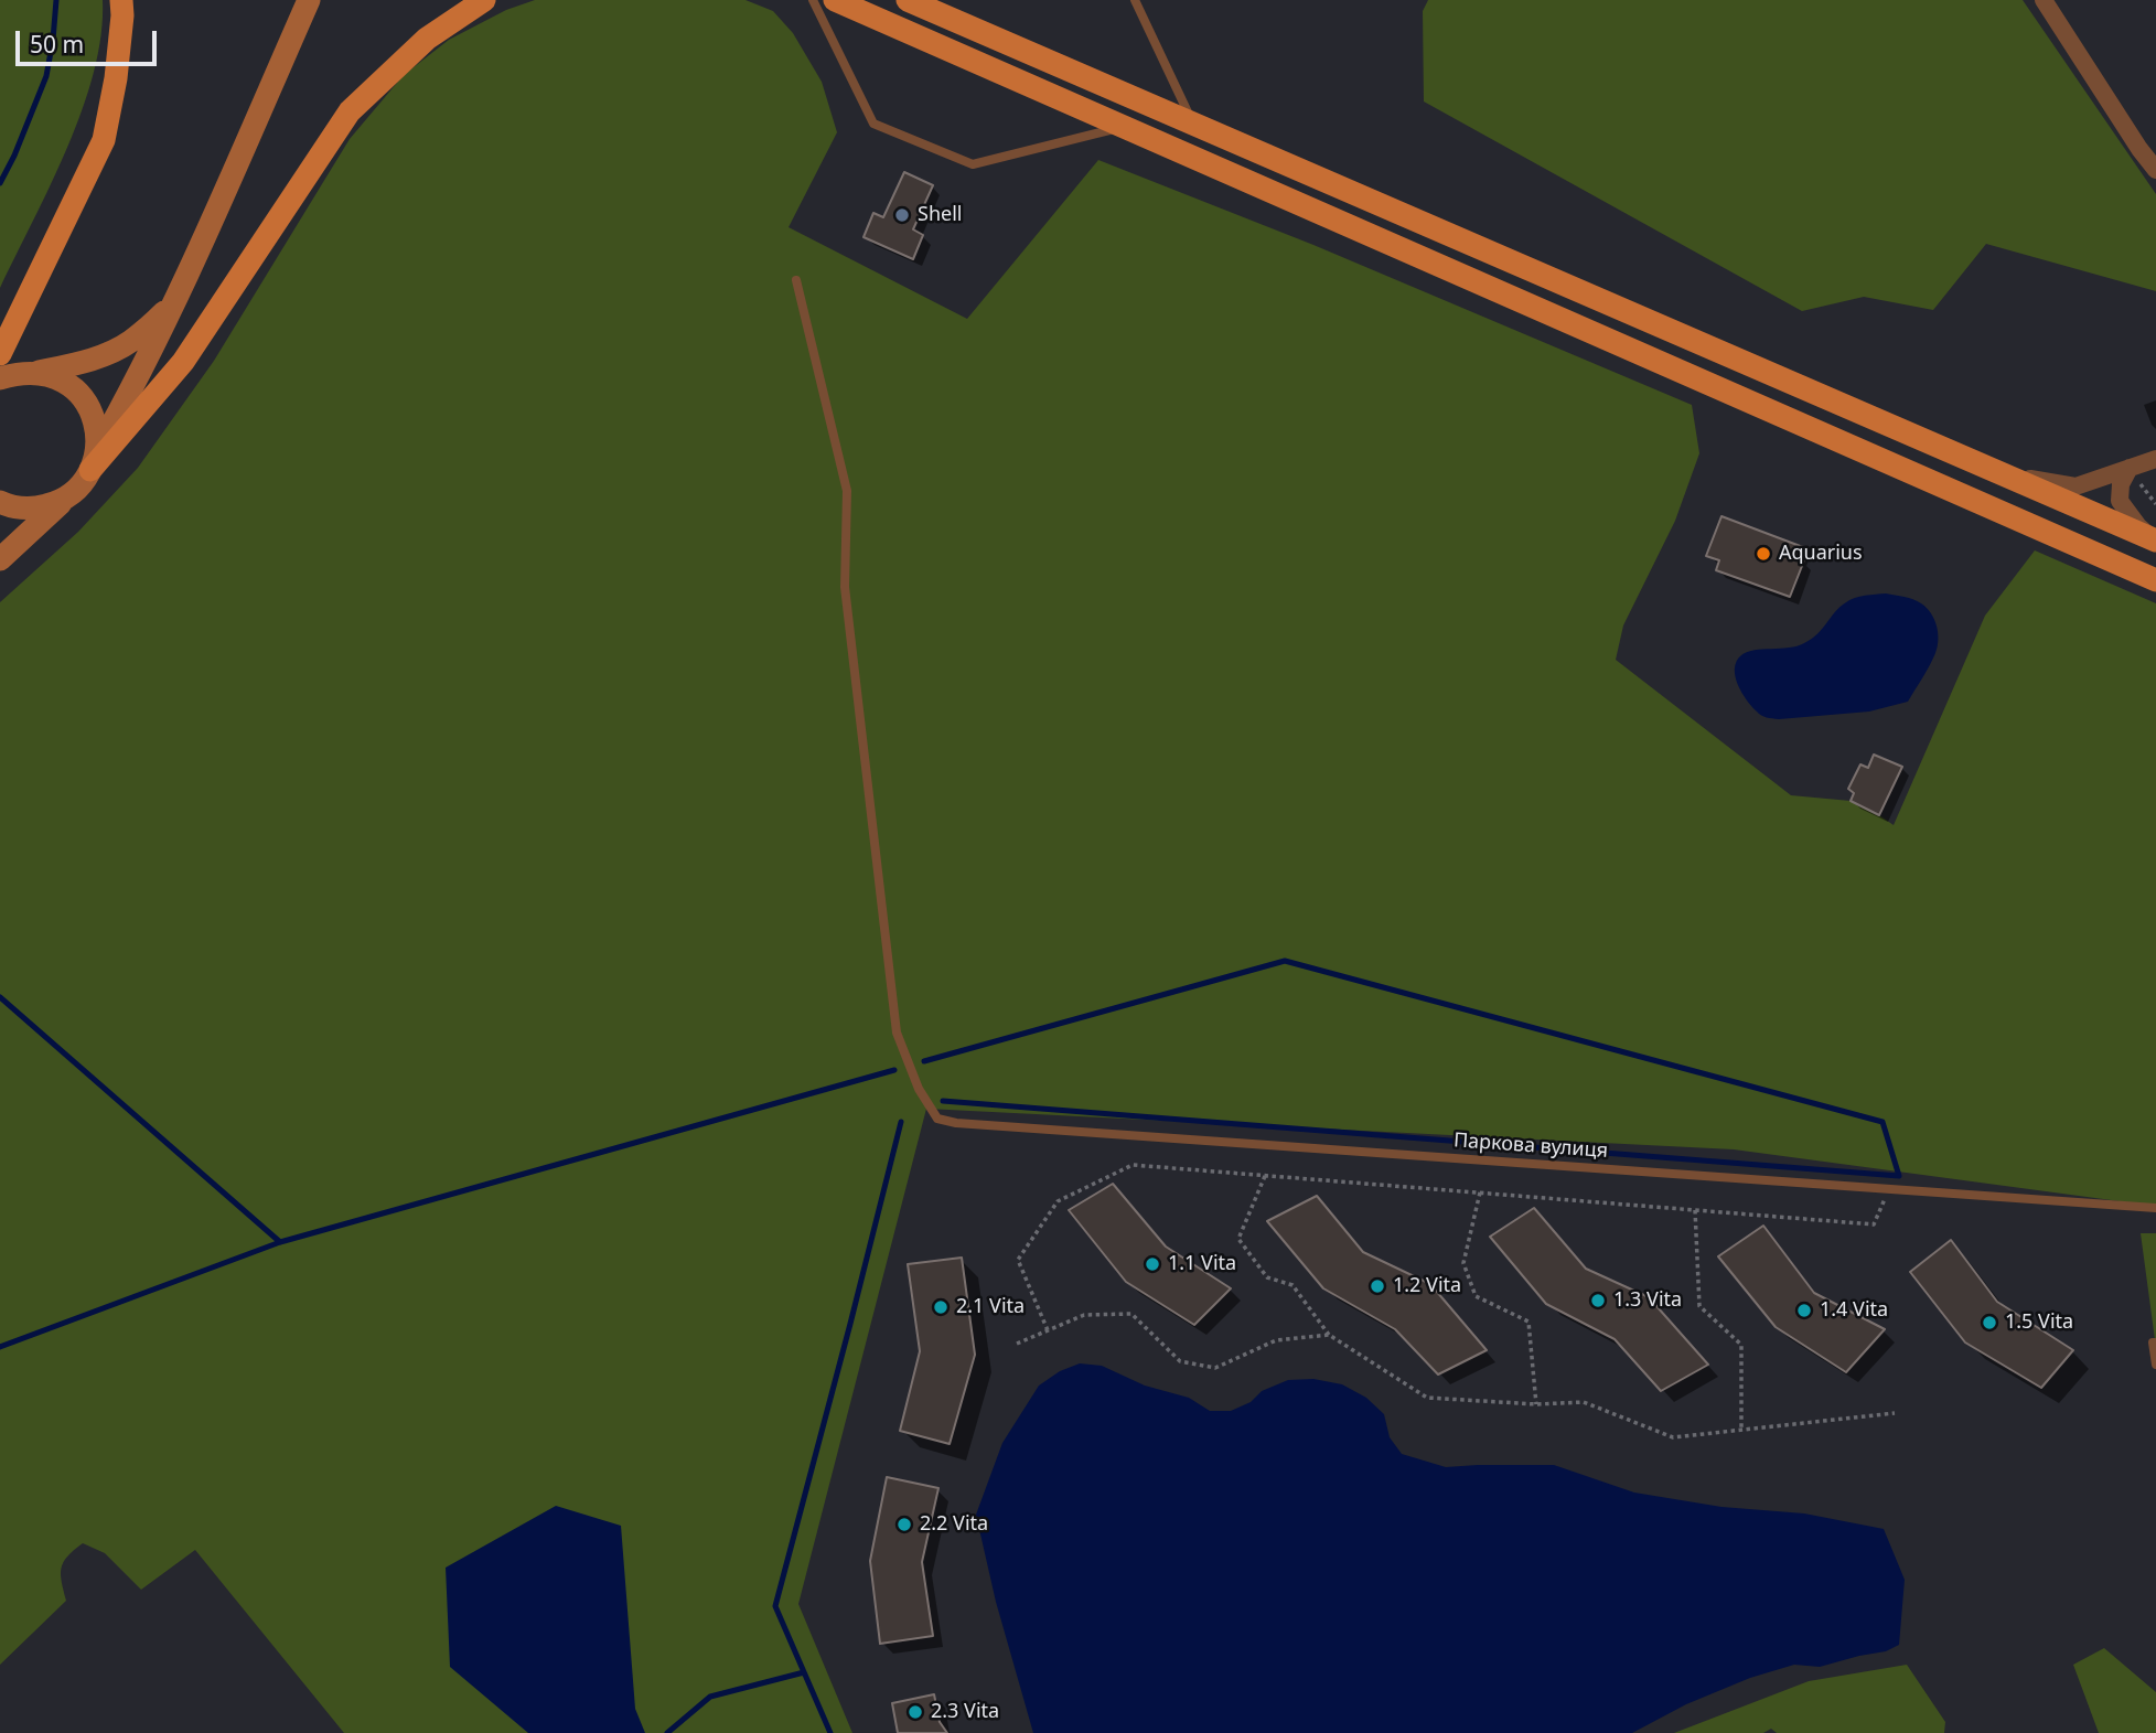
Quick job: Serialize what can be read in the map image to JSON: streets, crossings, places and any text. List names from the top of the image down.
{
  "streets": {
    "lane": ["Паркова вулиця"]
  },
  "places": [
    "Shell",
    "Aquarius",
    "1.1 Vita",
    "1.2 Vita",
    "1.3 Vita",
    "2.1 Vita",
    "1.4 Vita",
    "1.5 Vita",
    "2.2 Vita",
    "2.3 Vita"
  ],
  "scale_bar": "50 m"
}
